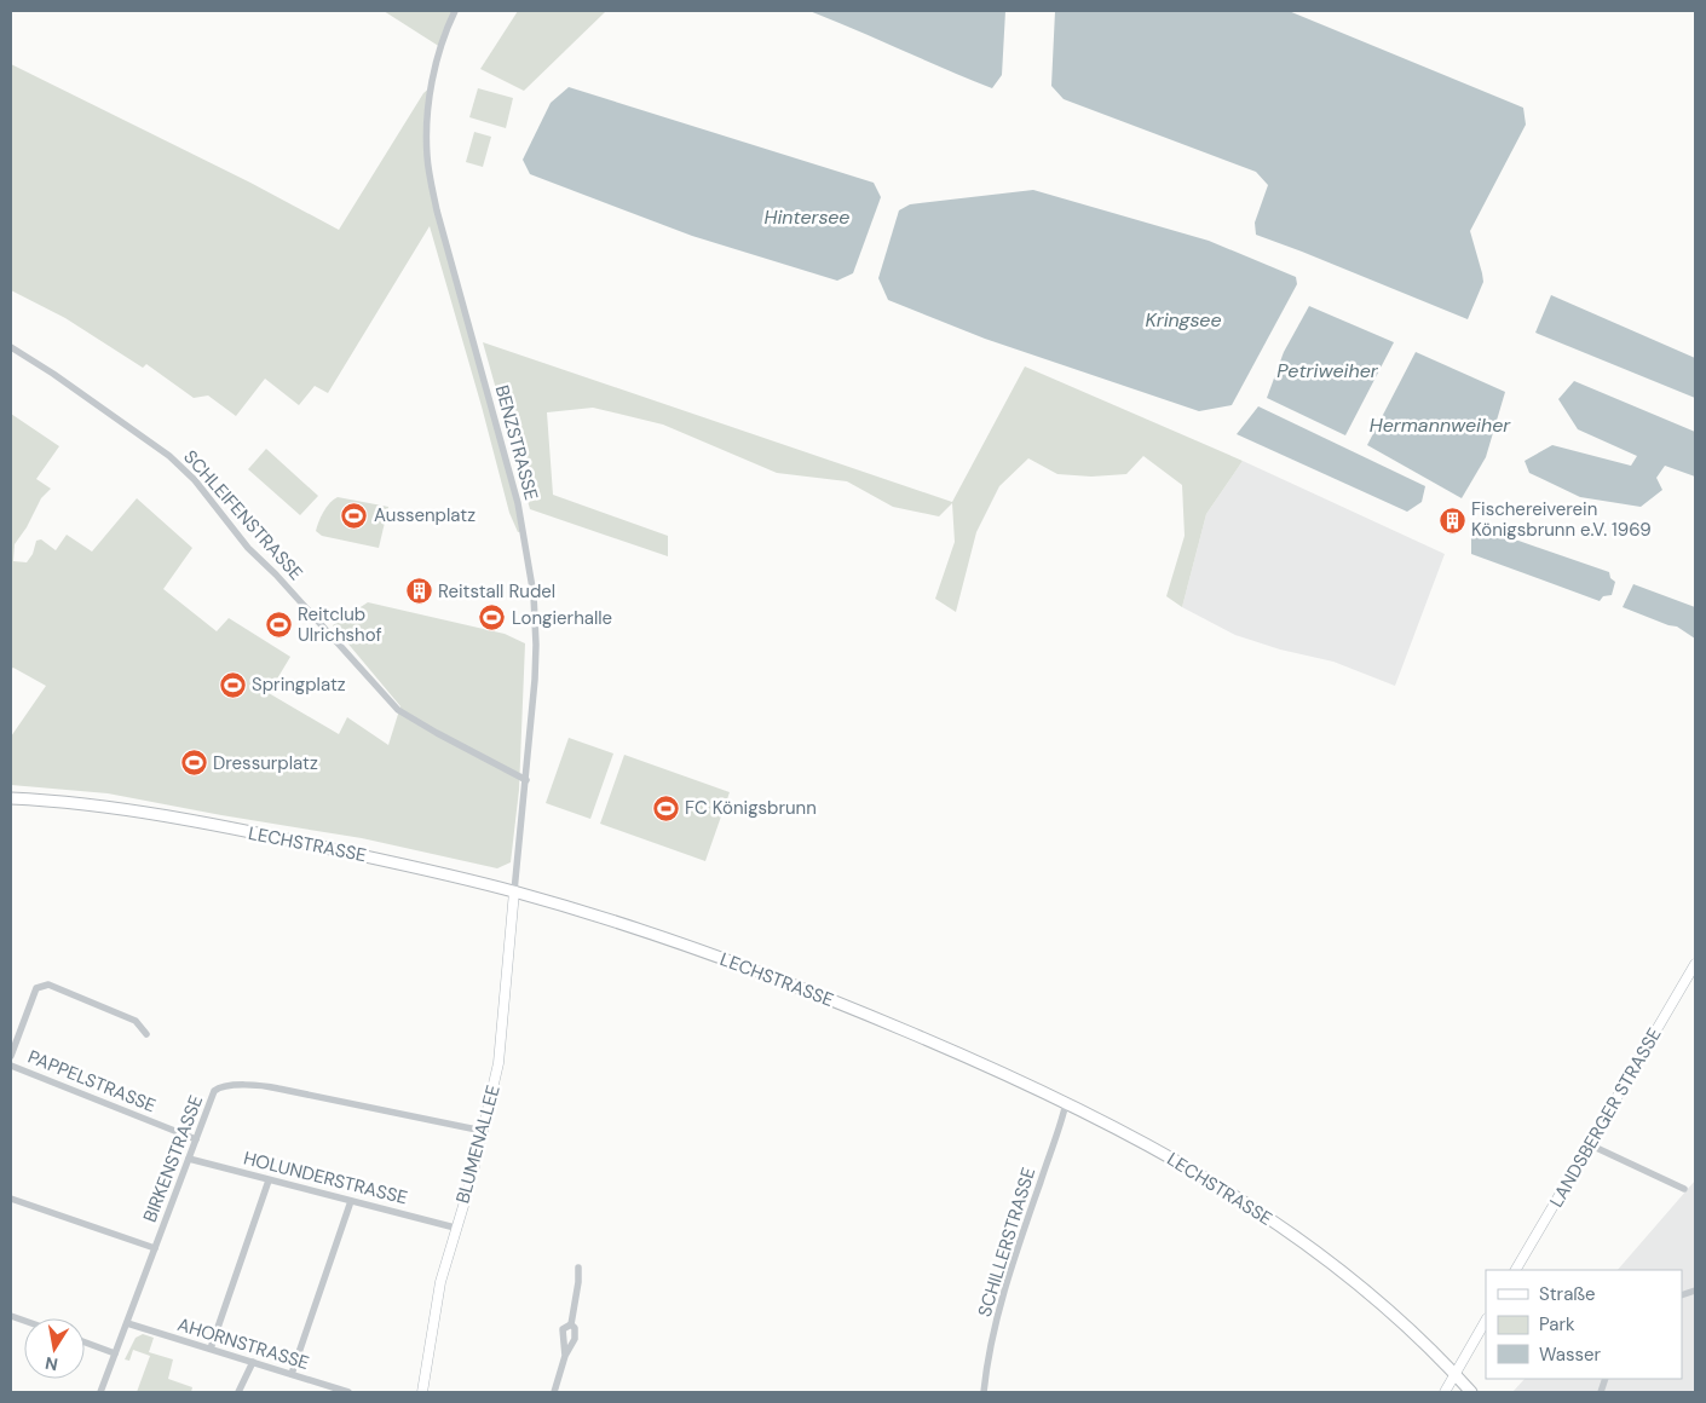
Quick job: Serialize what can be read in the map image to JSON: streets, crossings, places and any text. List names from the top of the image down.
{
  "streets": {
    "main road": ["LECHSTRASSE"],
    "street": [
      "BENZSTRASSE",
      "SCHLEIFENSTRASSE",
      "PAPPELSTRASSE",
      "LANDSBERGER STRASSE",
      "BLUMENALLEE",
      "BIRKENSTRASSE",
      "HOLUNDERSTRASSE",
      "SCHILLERSTRASSE",
      "AHORNSTRASSE"
    ]
  },
  "crossings": [
    ["BENZSTRASSE", "SCHLEIFENSTRASSE"],
    ["BENZSTRASSE", "LECHSTRASSE"],
    ["BENZSTRASSE", "BLUMENALLEE"],
    ["LECHSTRASSE", "BLUMENALLEE"],
    ["LECHSTRASSE", "SCHILLERSTRASSE"],
    ["PAPPELSTRASSE", "BIRKENSTRASSE"],
    ["BLUMENALLEE", "BIRKENSTRASSE"],
    ["BLUMENALLEE", "HOLUNDERSTRASSE"],
    ["BIRKENSTRASSE", "HOLUNDERSTRASSE"],
    ["BIRKENSTRASSE", "AHORNSTRASSE"]
  ],
  "water": [
    "Hintersee",
    "Kringsee",
    "Petriweiher",
    "Hermannweiher"
  ],
  "places": {
    "sports": [
      "Aussenplatz",
      "Longierhalle",
      "Reitclub Ulrichshof",
      "Springplatz",
      "Dressurplatz",
      "FC Königsbrunn"
    ],
    "building": ["Fischereiverein Königsbrunn e.V. 1969", "Reitstall Rudel"]
  },
  "legend": ["Straße", "Park", "Wasser"],
  "north": "bottom"
}
